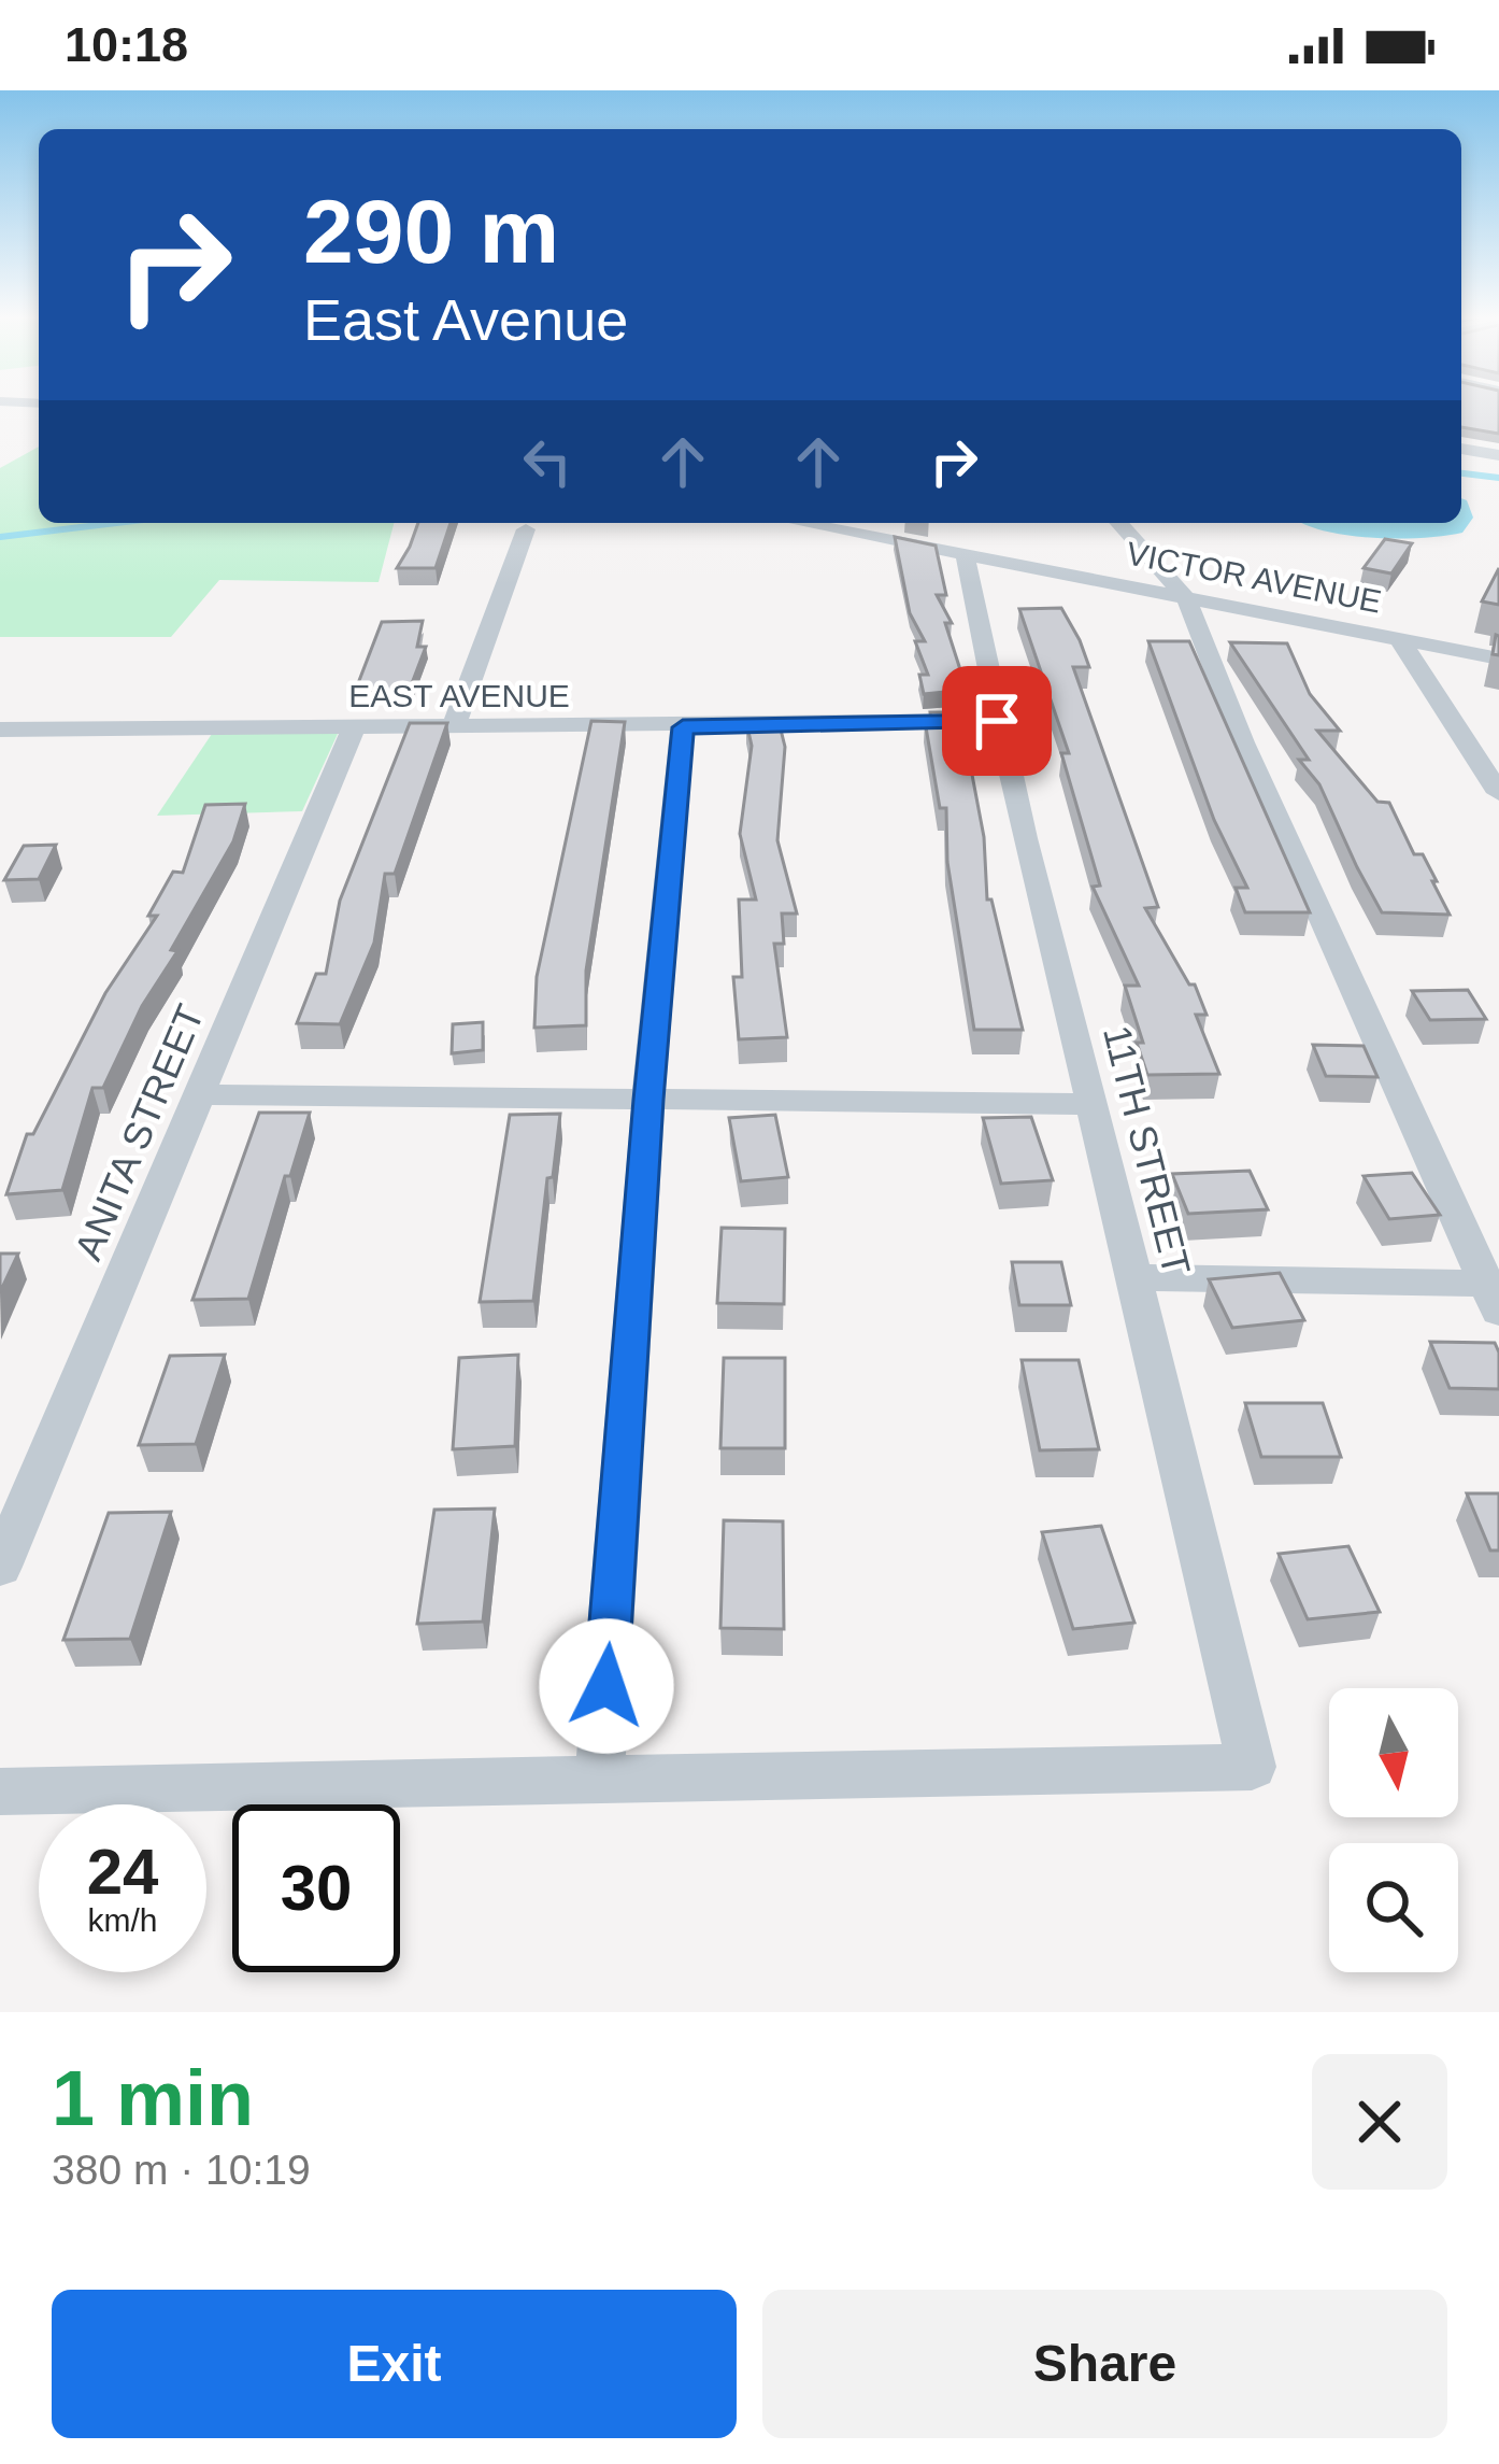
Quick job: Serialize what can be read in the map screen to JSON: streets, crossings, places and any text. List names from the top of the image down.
{
  "streets": {
    "street": [
      "VICTOR AVENUE",
      "EAST AVENUE",
      "ANITA STREET",
      "11TH STREET"
    ]
  },
  "crossings": [
    ["VICTOR AVENUE", "11TH STREET"],
    ["EAST AVENUE", "ANITA STREET"],
    ["EAST AVENUE", "11TH STREET"]
  ],
  "north": "bottom",
  "page": {
    "status": "10:18",
    "turn": ["290 m", "East Avenue"],
    "speed": "24 km/h",
    "limit": "30",
    "heading": ["1 min", "380 m · 10:19"],
    "buttons": ["Exit", "Share"]
  }
}
